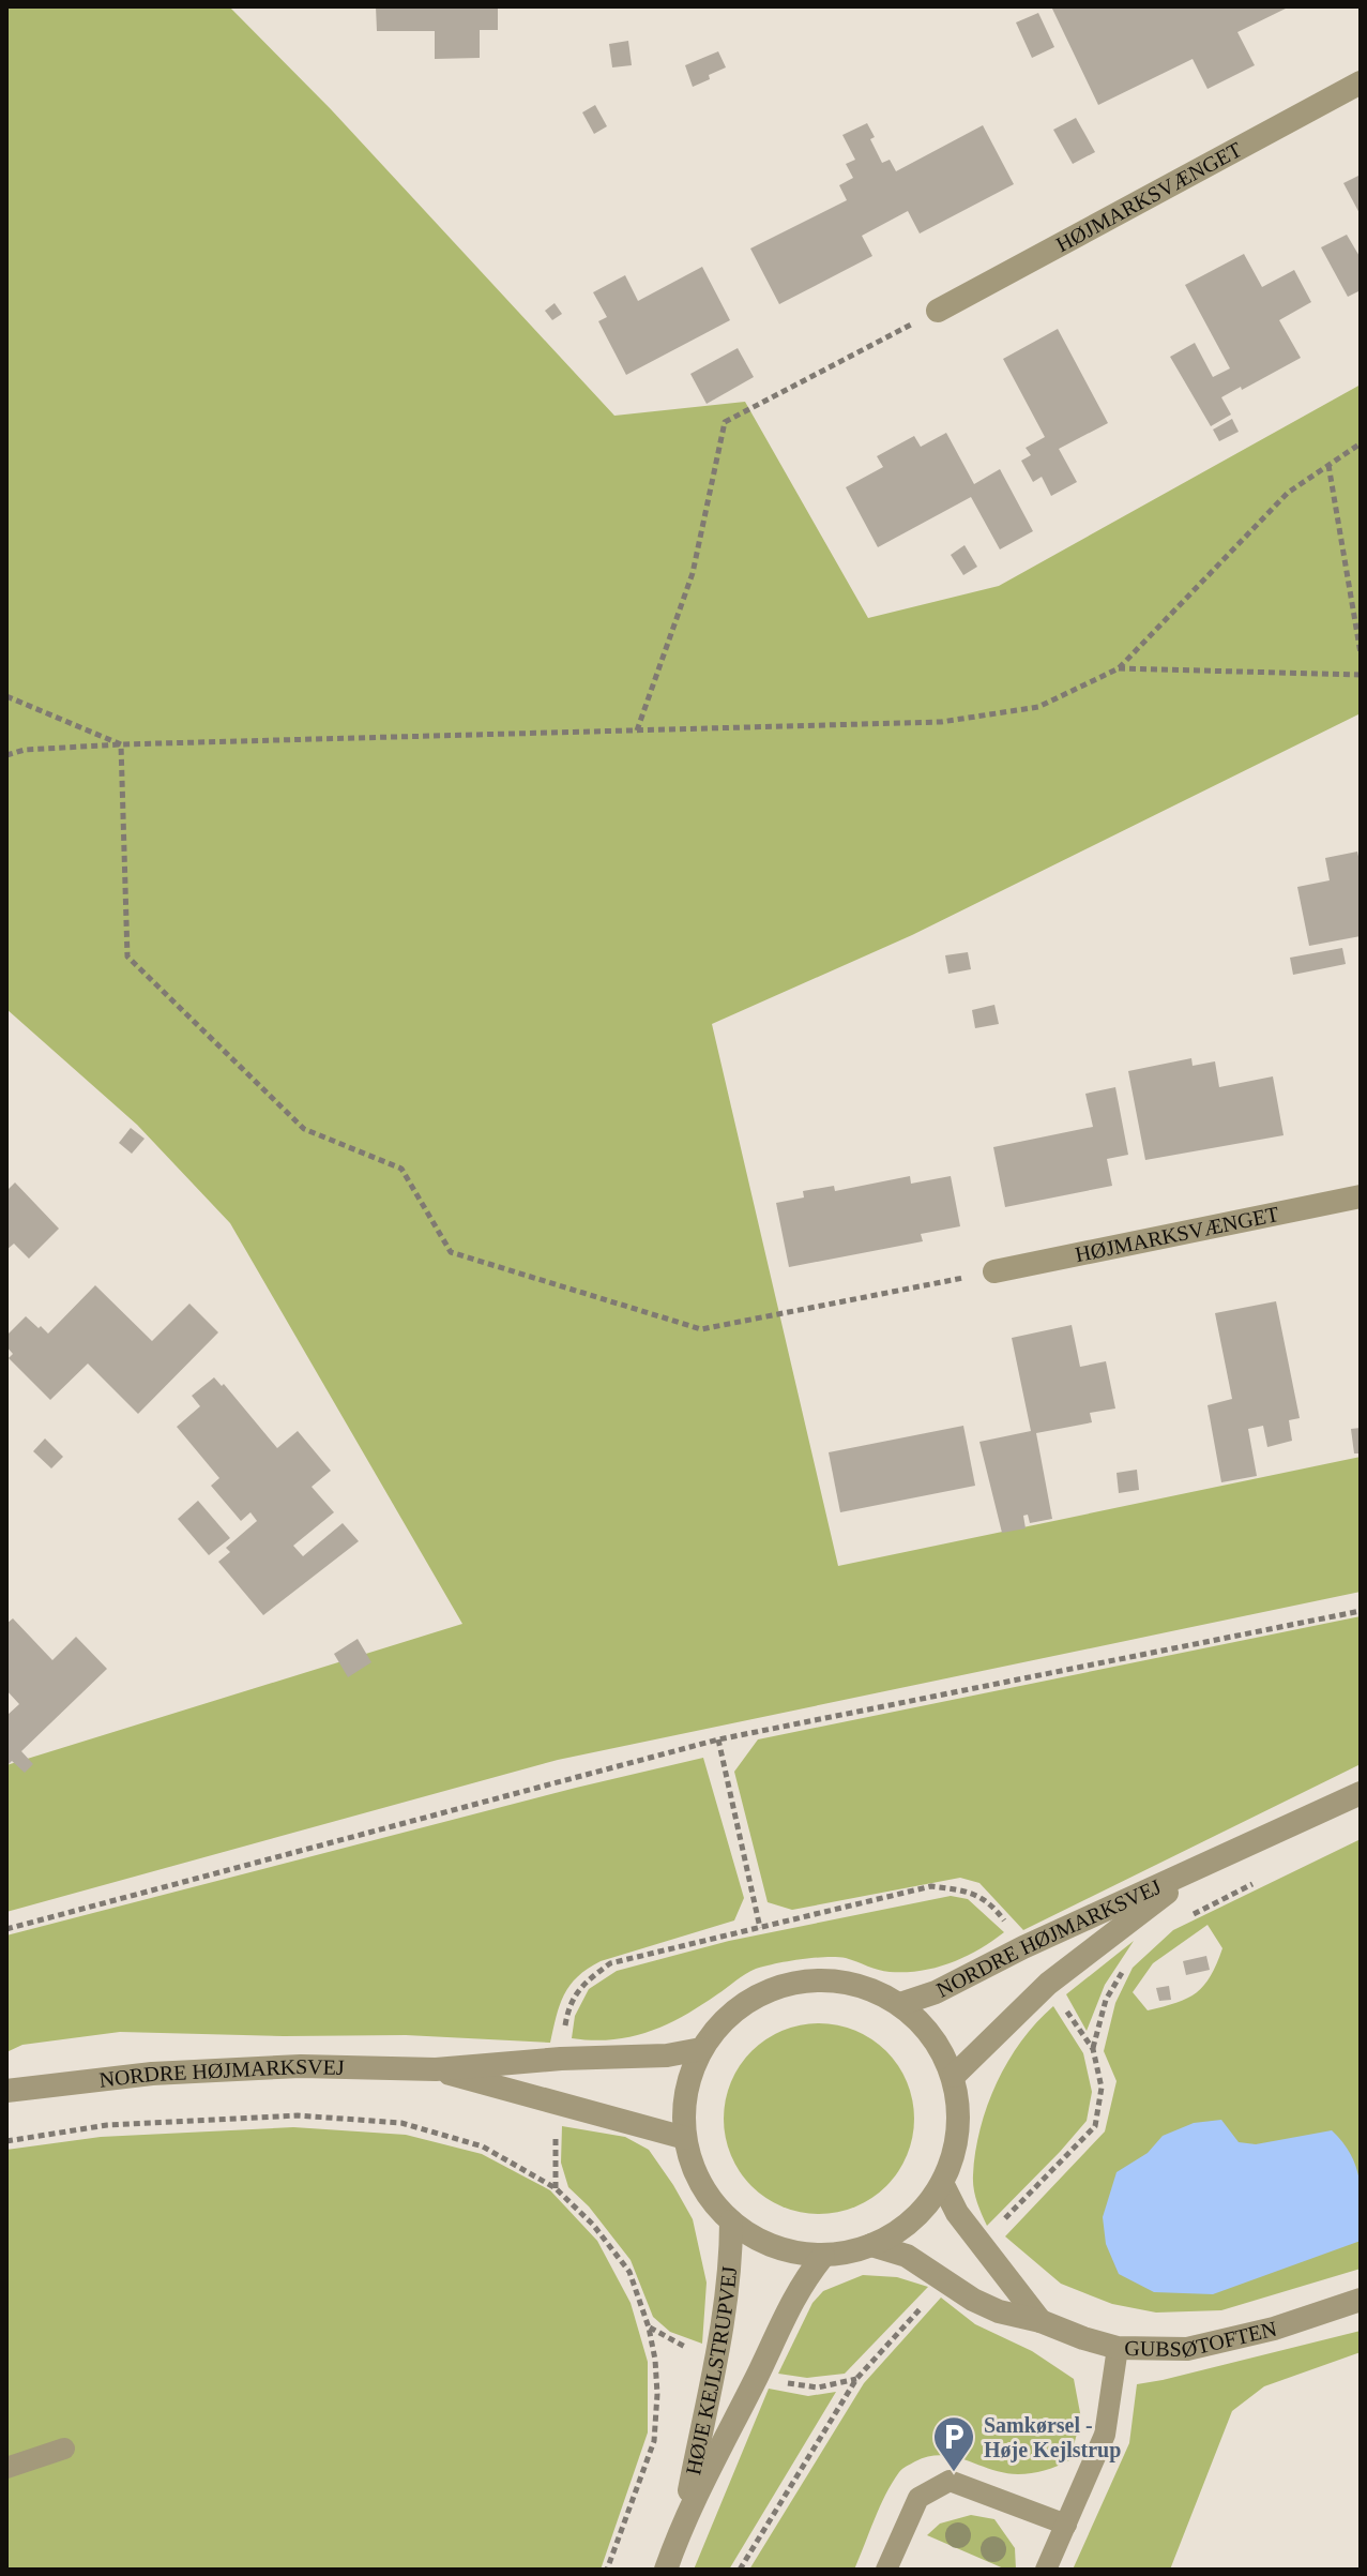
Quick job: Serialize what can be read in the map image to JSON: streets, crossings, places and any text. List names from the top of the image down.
{
  "streets": {
    "street": [
      "HØJMARKSVÆNGET",
      "NORDRE HØJMARKSVEJ",
      "GUBSØTOFTEN",
      "HØJE KEJLSTRUPVEJ"
    ]
  },
  "crossings": [
    ["NORDRE HØJMARKSVEJ", "GUBSØTOFTEN"],
    ["NORDRE HØJMARKSVEJ", "HØJE KEJLSTRUPVEJ"],
    ["GUBSØTOFTEN", "HØJE KEJLSTRUPVEJ"]
  ],
  "places": {
    "parking": ["Samkørsel - Høje Kejlstrup"]
  }
}
